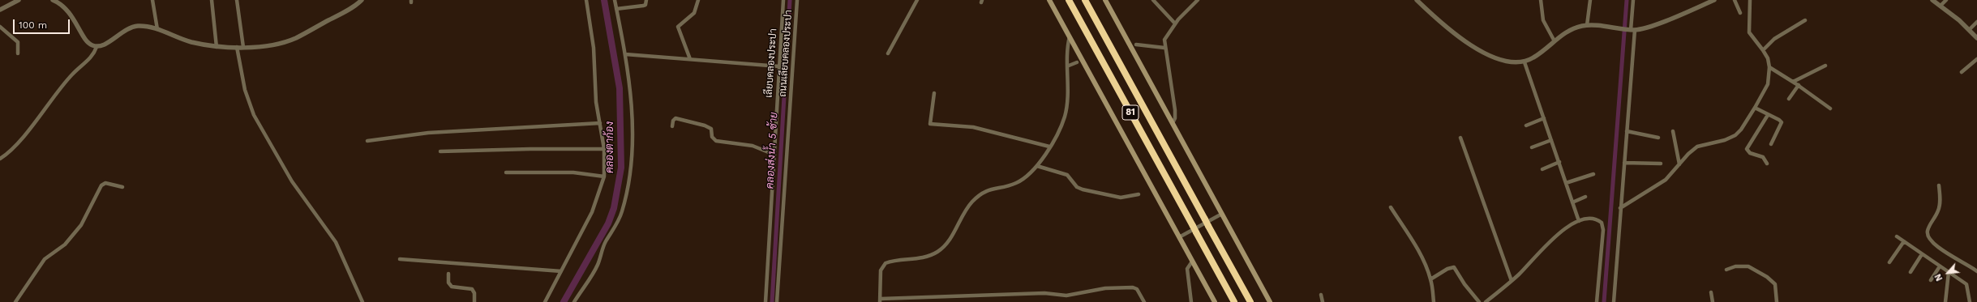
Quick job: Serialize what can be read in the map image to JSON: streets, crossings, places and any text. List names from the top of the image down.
{
  "streets": {
    "highway": ["81"],
    "street": ["ถนนเลียบคลองประปา", "เลียบคลองประปา"]
  },
  "water": ["คลองตาก้อง", "คลองส่งน้ำ 5 ซ้าย"],
  "scale_bar": "100 m",
  "north": "bottom left"
}
